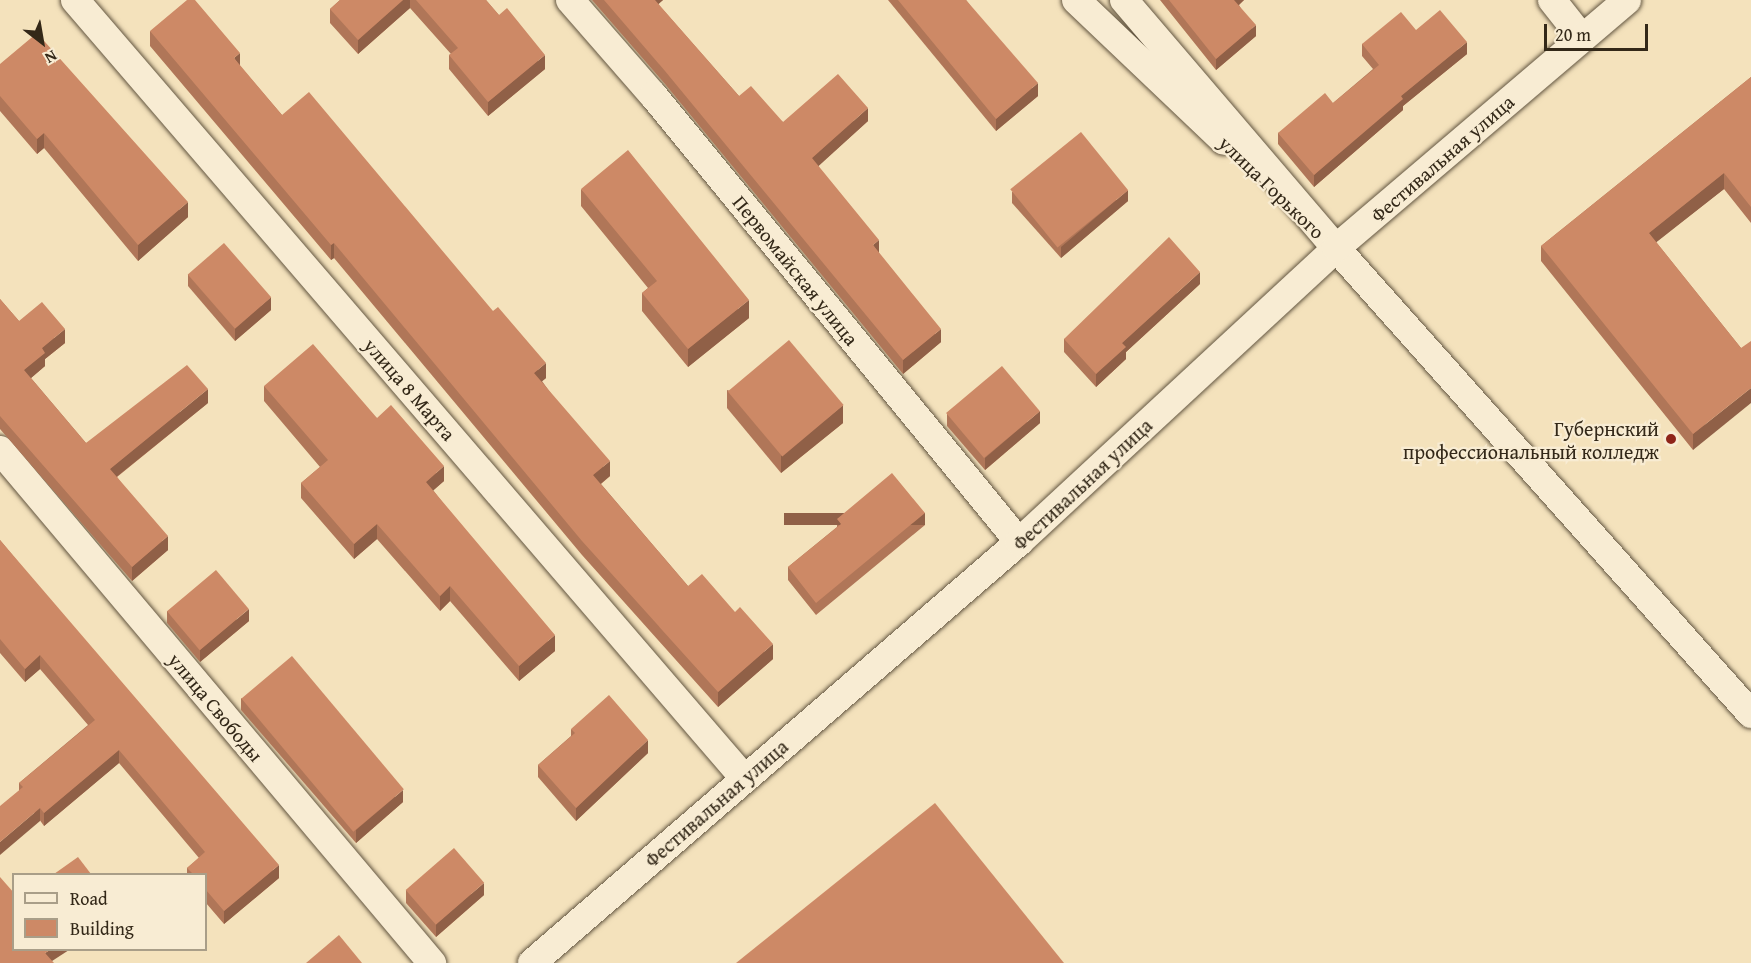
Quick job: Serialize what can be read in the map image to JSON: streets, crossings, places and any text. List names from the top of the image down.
{
  "streets": {
    "street": [
      "Фестивальная улица",
      "улица Горького",
      "Первомайская улица",
      "улица 8 Марта",
      "улица Свободы"
    ]
  },
  "crossings": [
    ["Фестивальная улица", "улица Горького"],
    ["Фестивальная улица", "Первомайская улица"],
    ["Фестивальная улица", "улица 8 Марта"]
  ],
  "places": ["Губернский профессиональный колледж"],
  "legend": ["Road", "Building"],
  "scale_bar": "20 m",
  "north": "bottom right"
}
